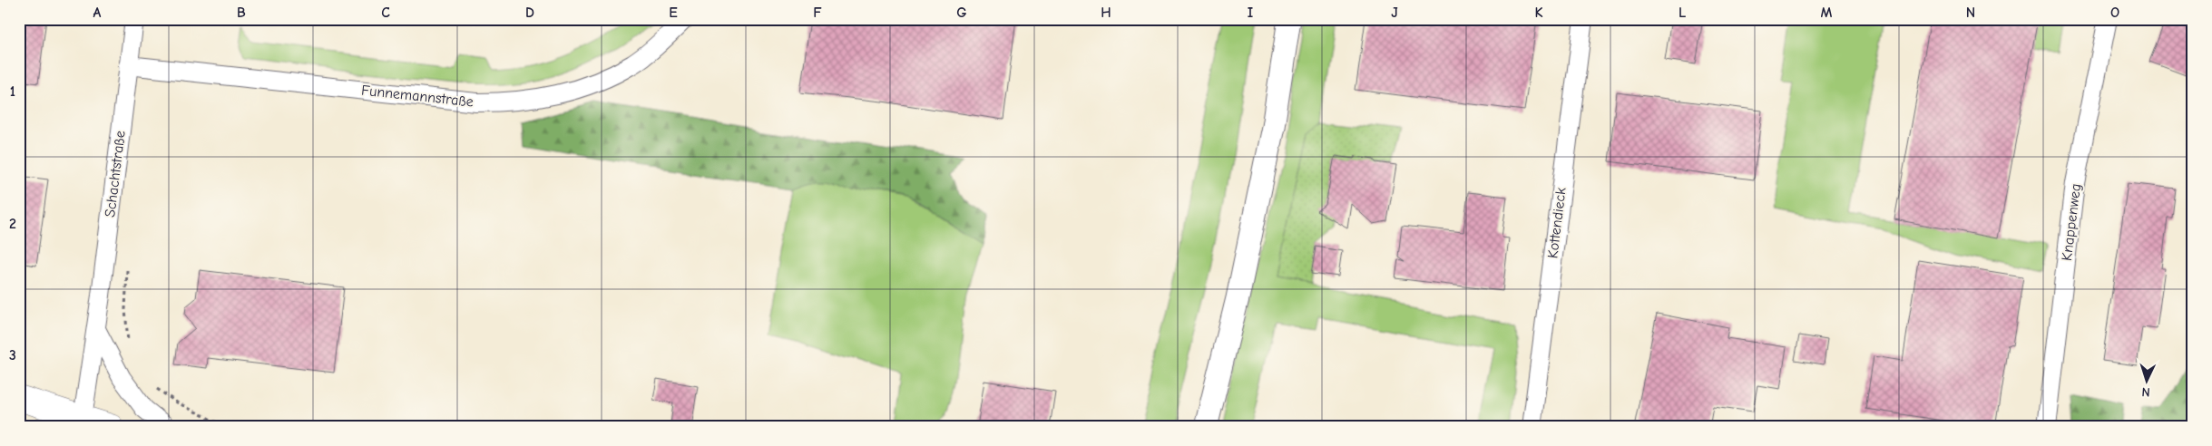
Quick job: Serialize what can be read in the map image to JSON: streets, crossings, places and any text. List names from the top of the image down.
{
  "streets": {
    "street": [
      "Funnemannstraße",
      "Schachtstraße",
      "Knappenweg",
      "Kottendieck"
    ]
  },
  "crossings": [
    ["Funnemannstraße", "Schachtstraße"]
  ],
  "north": "bottom",
  "grid": {
    "columns": [
      "A",
      "B",
      "C",
      "D",
      "E",
      "F",
      "G",
      "H",
      "I",
      "J",
      "K",
      "L",
      "M",
      "N",
      "O"
    ],
    "rows": ["1", "2", "3"]
  }
}
